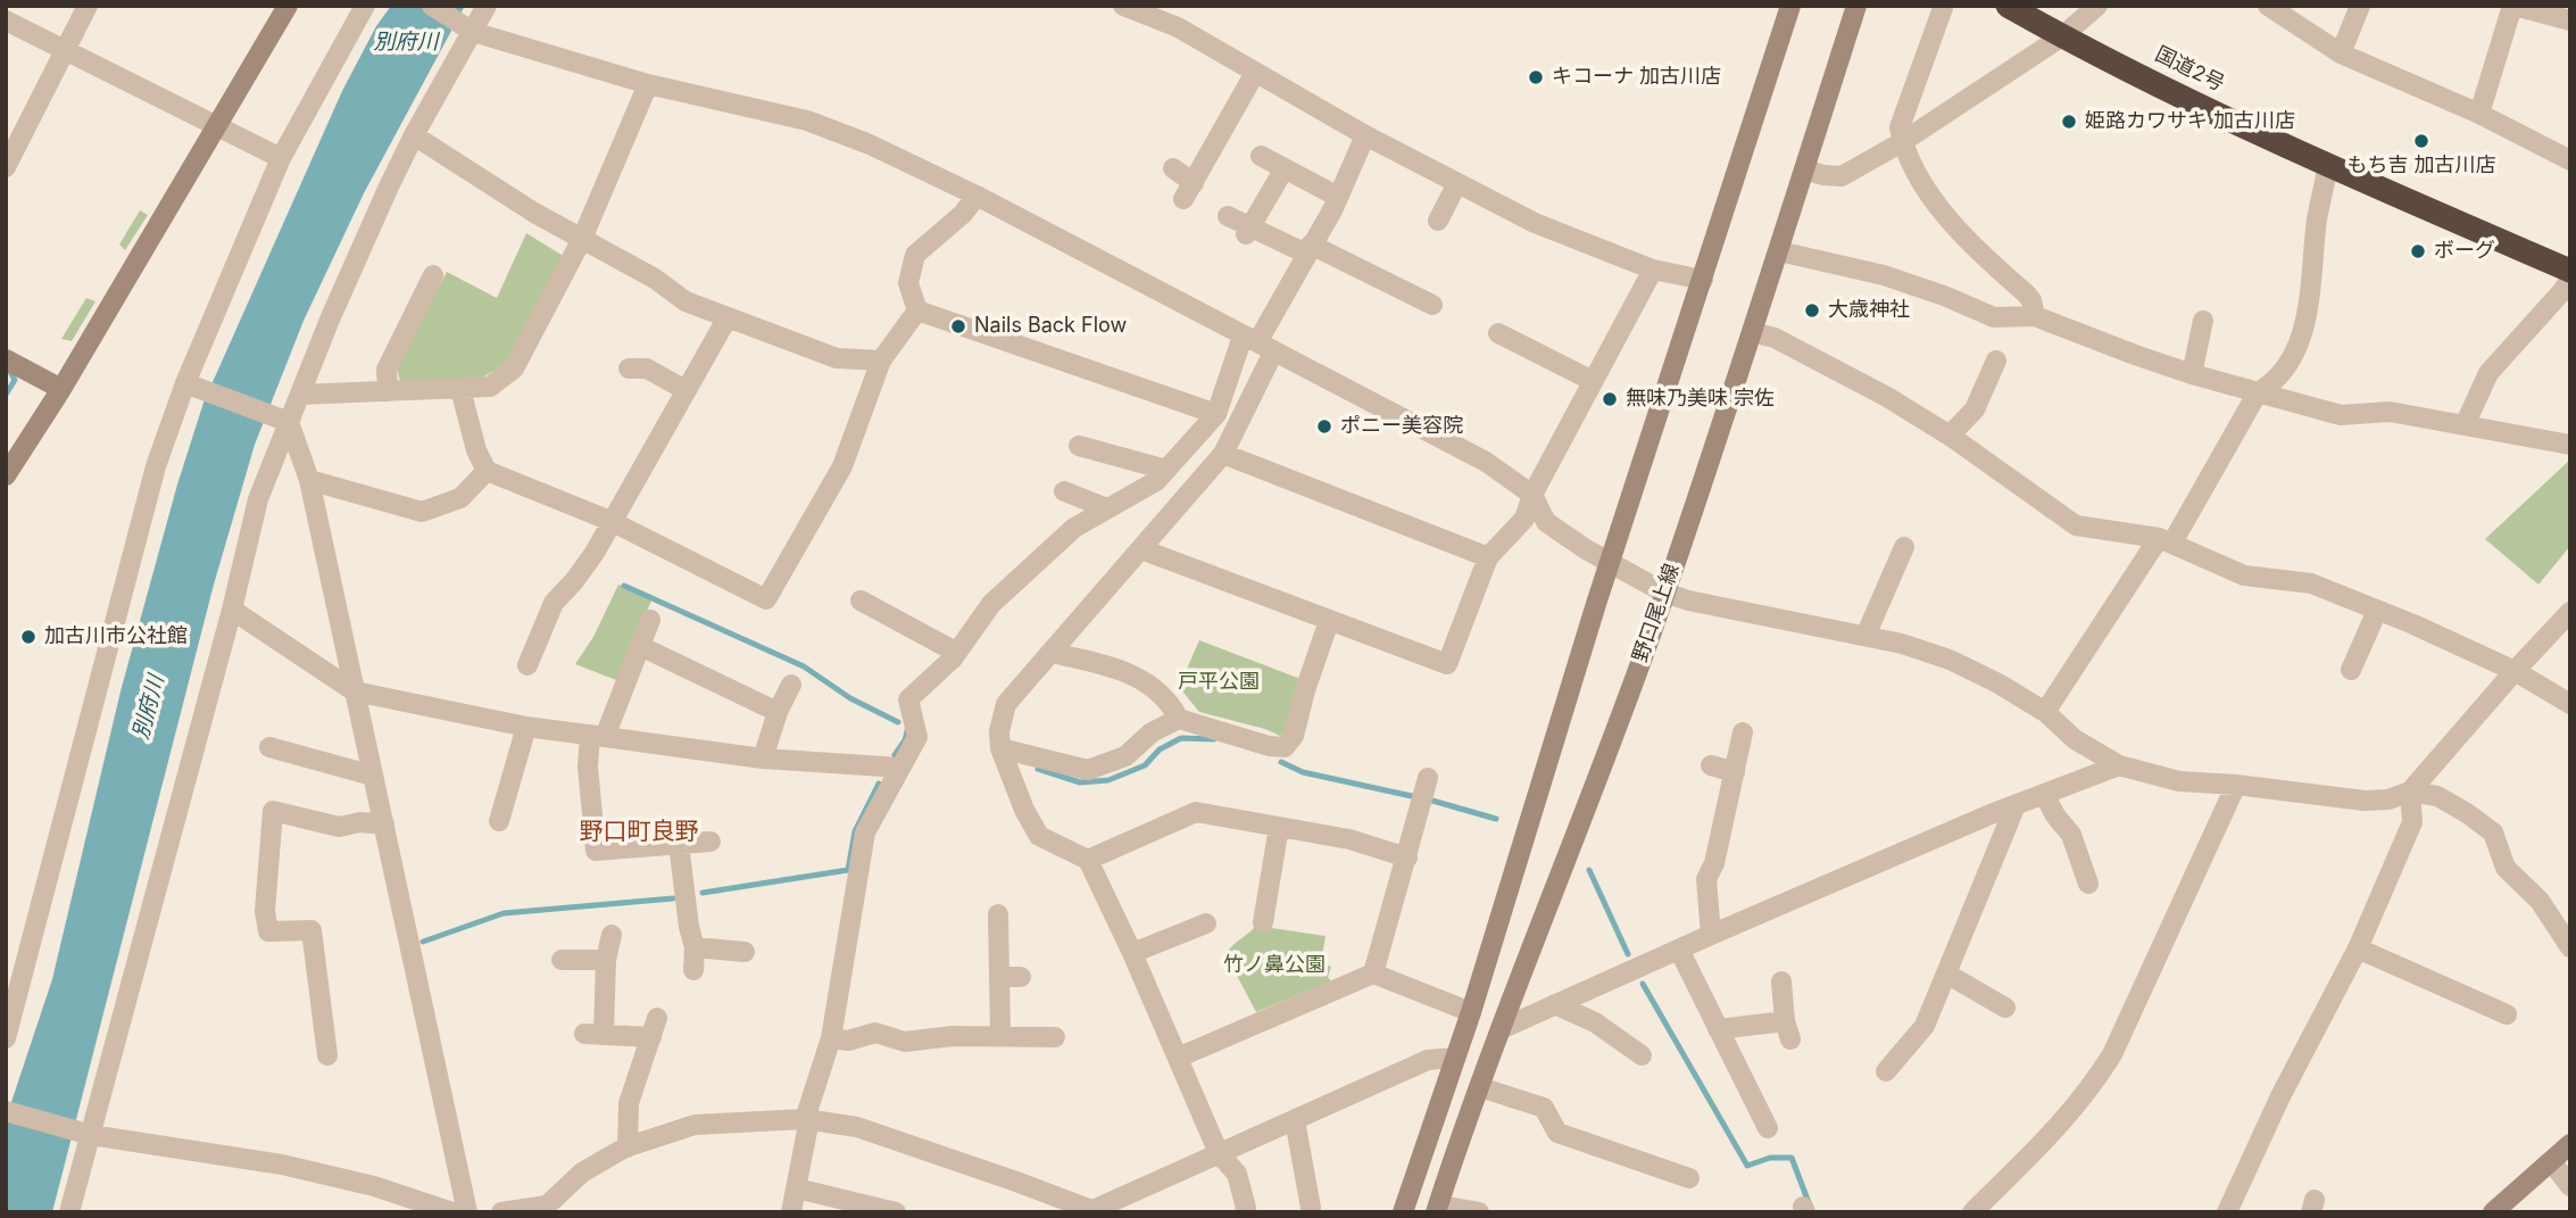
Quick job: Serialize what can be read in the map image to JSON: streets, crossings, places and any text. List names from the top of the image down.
{
  "streets": {
    "highway": ["国道2号"],
    "main road": ["野口尾上線"]
  },
  "districts": ["野口町良野"],
  "water": ["別府川"],
  "parks": ["戸平公園", "竹ノ鼻公園"],
  "places": [
    "キコーナ 加古川店",
    "姫路カワサキ 加古川店",
    "もち吉 加古川店",
    "ボーグ",
    "大歳神社",
    "Nails Back Flow",
    "無味乃美味 宗佐",
    "ポニー美容院",
    "加古川市公社館"
  ]
}
